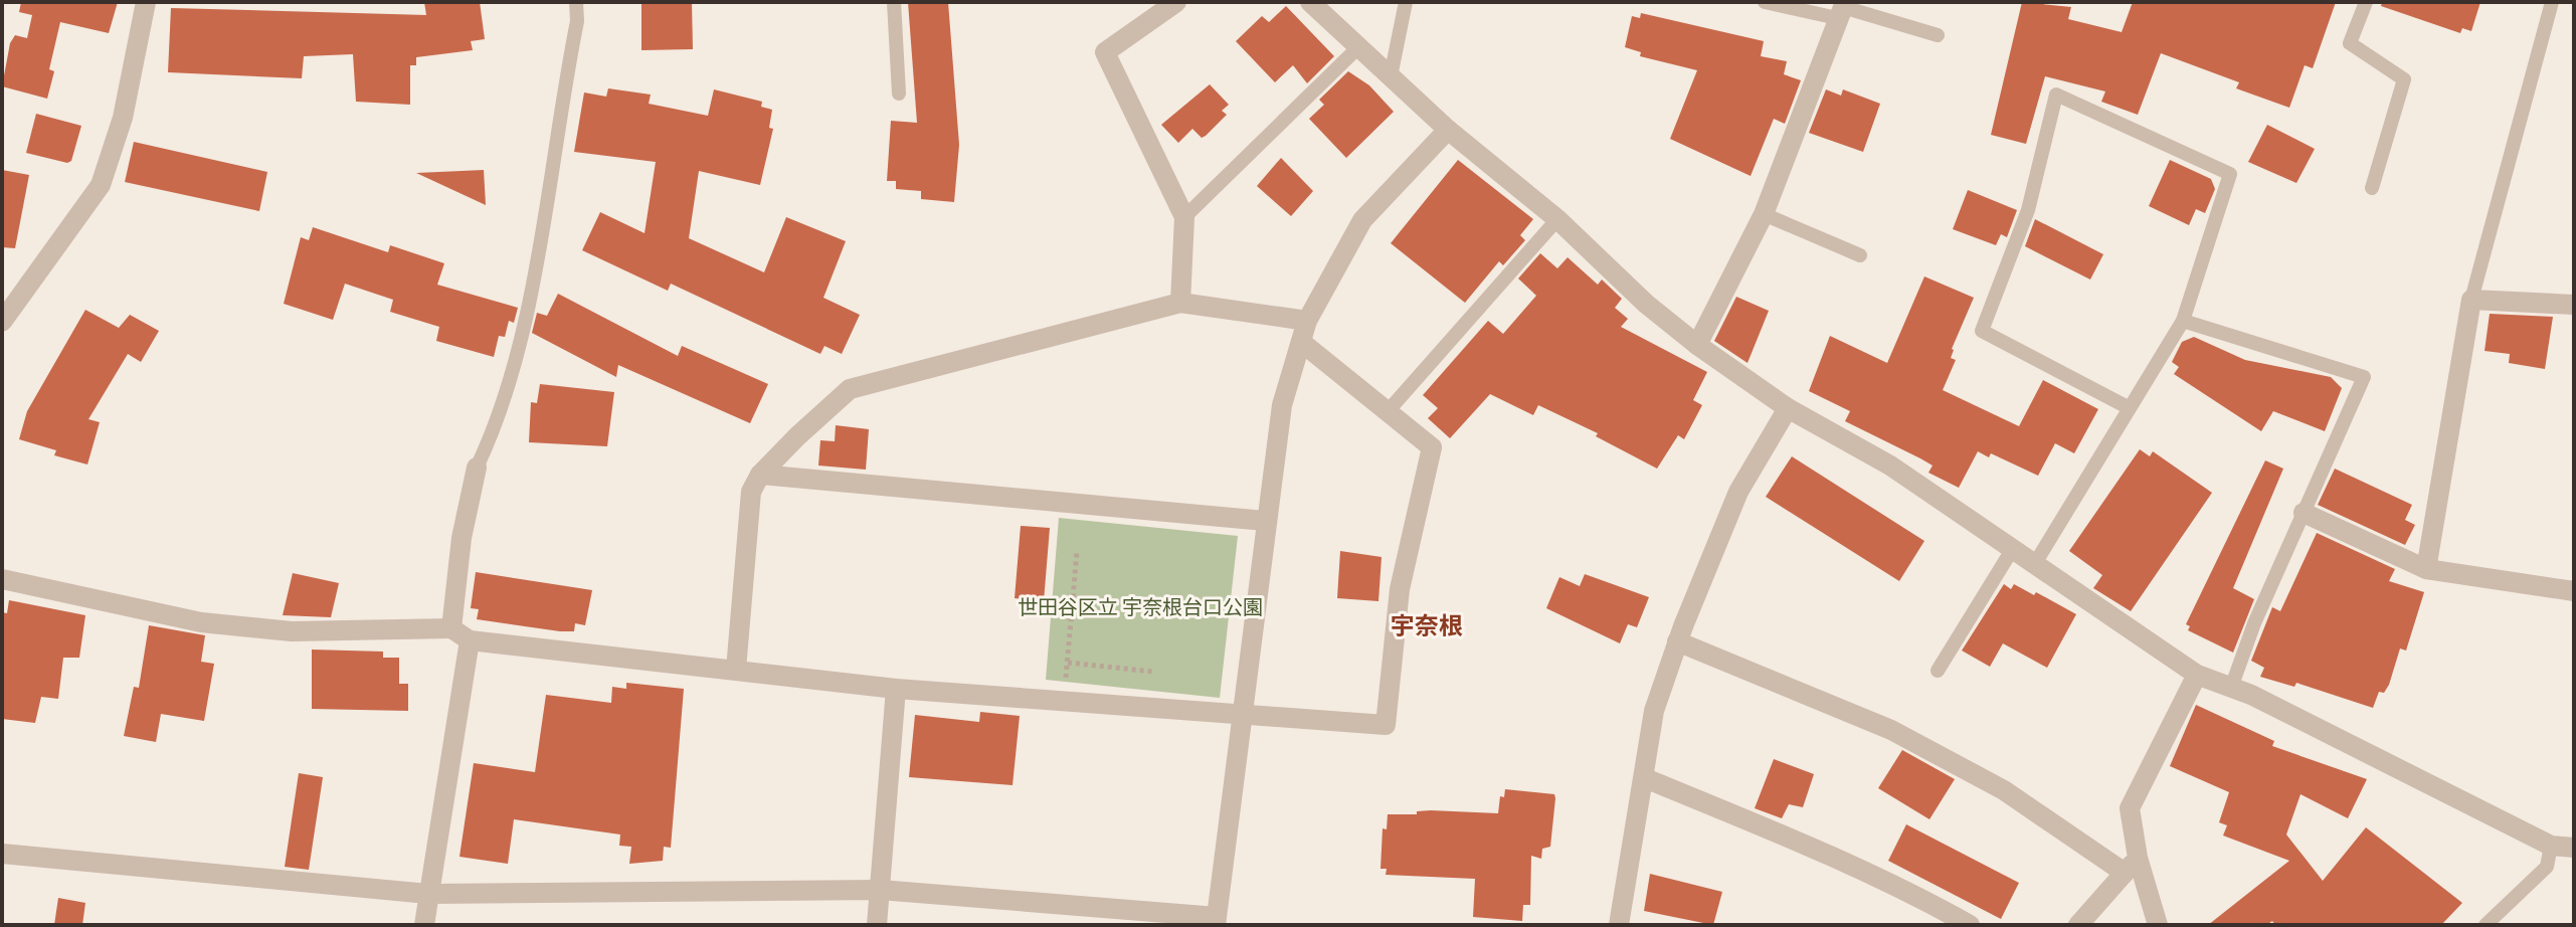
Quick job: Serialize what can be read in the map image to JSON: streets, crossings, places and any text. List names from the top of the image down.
{
  "districts": ["宇奈根"],
  "parks": ["世田谷区立 宇奈根台口公園"]
}
